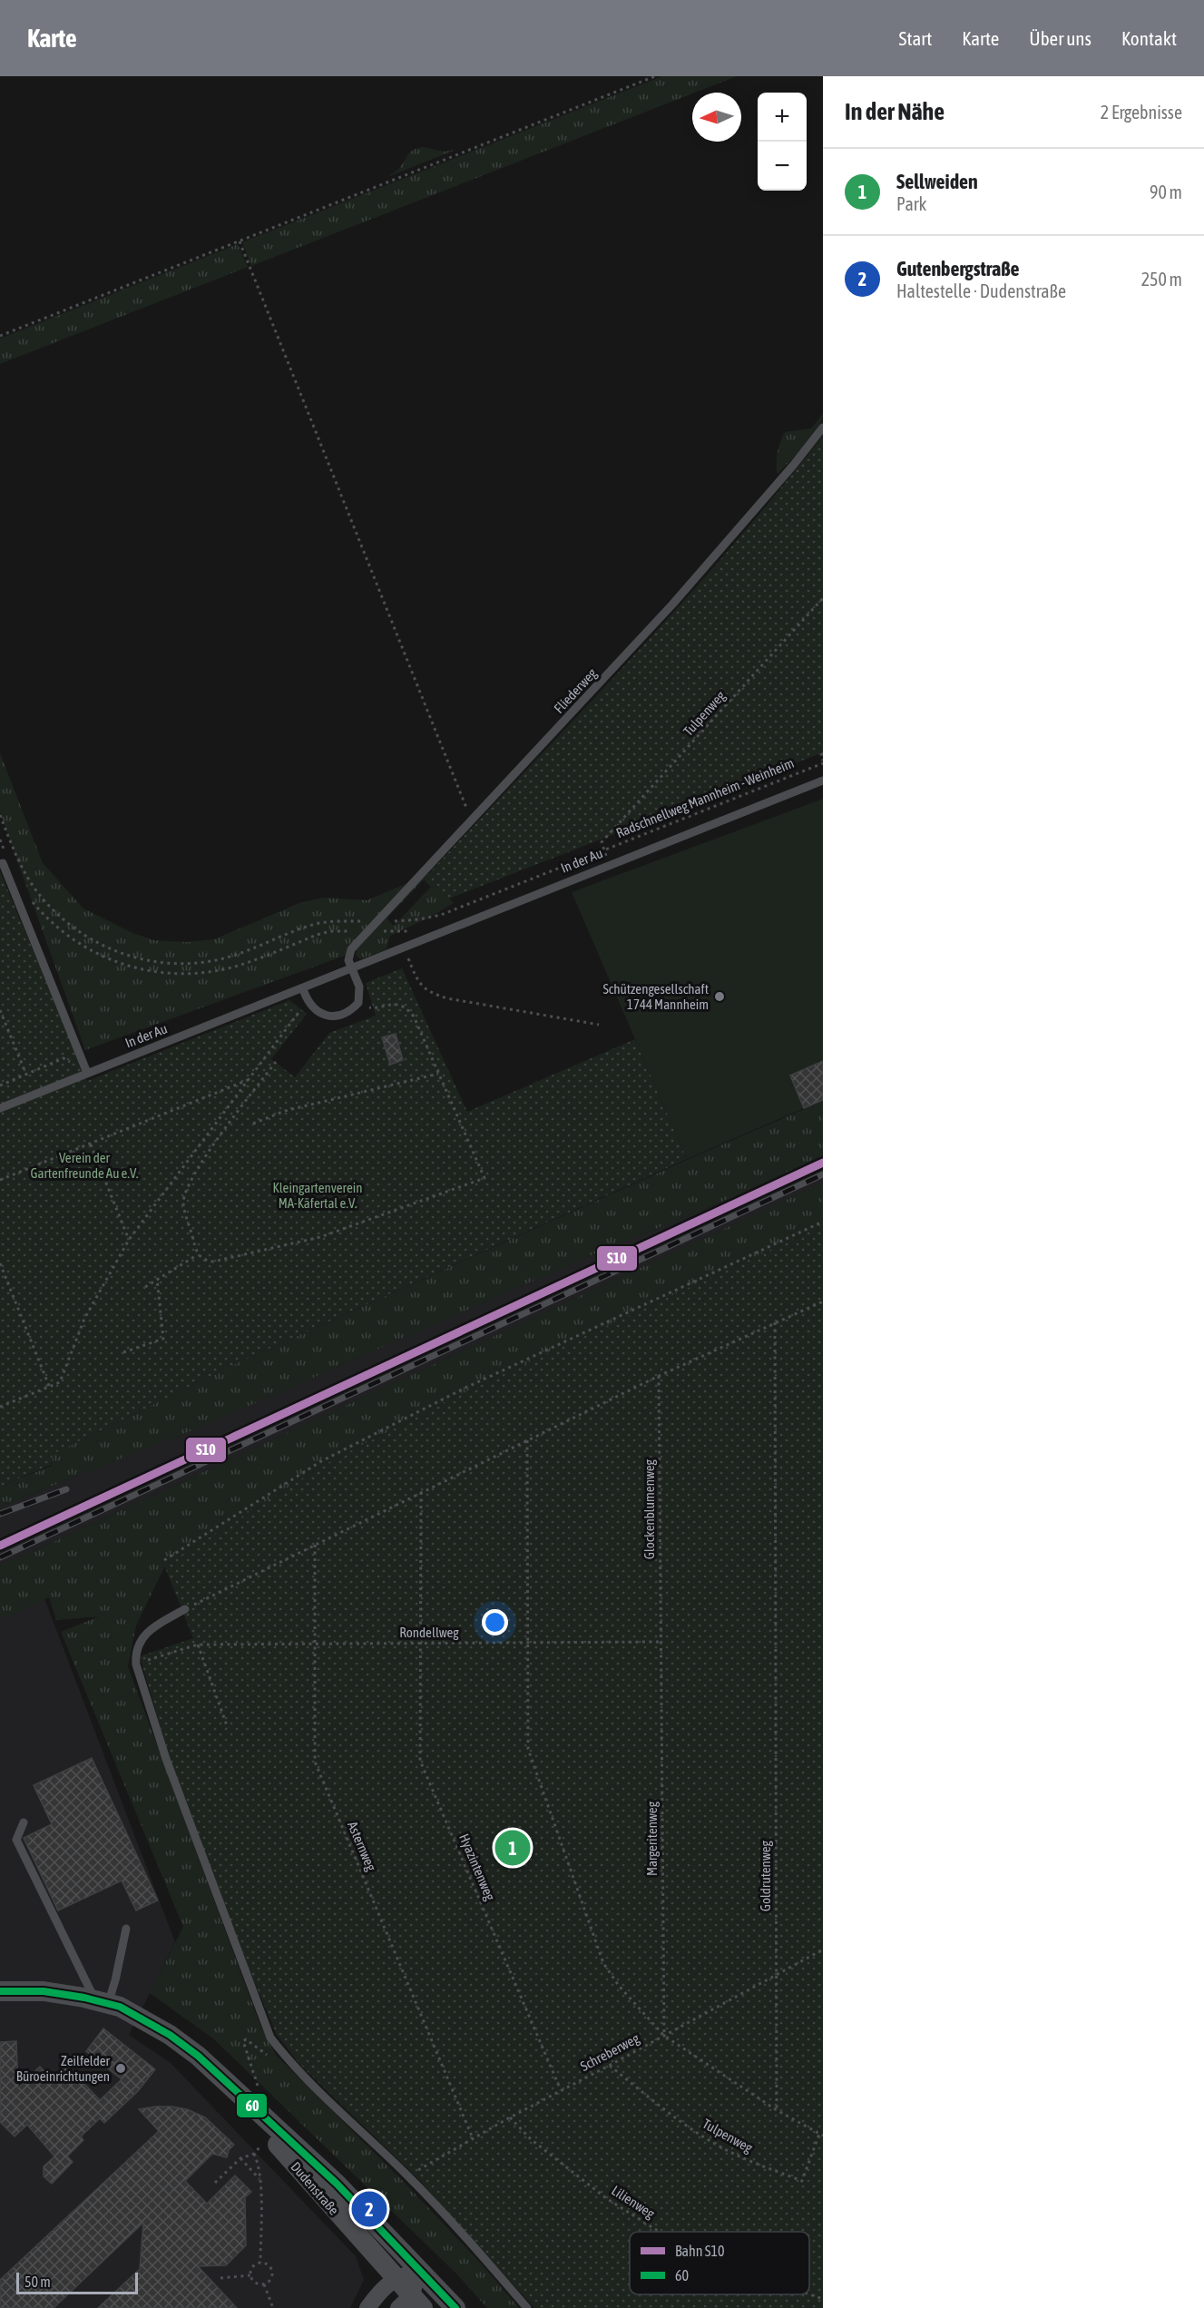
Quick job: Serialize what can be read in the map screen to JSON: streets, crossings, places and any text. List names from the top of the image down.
{
  "streets": {
    "street": ["Dudenstraße"],
    "lane": ["Fliederweg", "In der Au"],
    "path": [
      "Tulpenweg",
      "Radschnellweg Mannheim - Weinheim",
      "Glockenblumenweg",
      "Rondellweg",
      "Margeritenweg",
      "Asternweg",
      "Hyazintenweg",
      "Goldrutenweg",
      "Schreberweg",
      "Lilienweg"
    ]
  },
  "crossings": [
    ["Fliederweg", "Radschnellweg Mannheim - Weinheim"],
    ["Fliederweg", "In der Au"],
    ["Tulpenweg", "Schreberweg"],
    ["Glockenblumenweg", "Rondellweg"],
    ["Glockenblumenweg", "Margeritenweg"],
    ["Rondellweg", "Margeritenweg"],
    ["Rondellweg", "Asternweg"],
    ["Rondellweg", "Hyazintenweg"],
    ["Margeritenweg", "Schreberweg"],
    ["Asternweg", "Schreberweg"],
    ["Hyazintenweg", "Schreberweg"],
    ["Goldrutenweg", "Schreberweg"],
    ["Schreberweg", "Lilienweg"]
  ],
  "parks": ["Verein der Gartenfreunde Au e.V.", "Kleingartenverein MA-Käfertal e.V."],
  "places": ["Schützengesellschaft 1744 Mannheim", "Zeilfelder Büroeinrichtungen"],
  "lines": ["rail line S10", "transit line 60"],
  "legend": ["Bahn S10", "60"],
  "scale_bar": "50 m",
  "north": "left",
  "page": {
    "header": "Karte",
    "nav": [
      "Start",
      "Karte",
      "Über uns",
      "Kontakt"
    ],
    "heading": ["In der Nähe", "2 Ergebnisse"],
    "map_buttons": ["+", "−"],
    "list": [
      {
        "mark": "1",
        "name": "Sellweiden",
        "note": "Park",
        "value": "90 m"
      },
      {
        "mark": "2",
        "name": "Gutenbergstraße",
        "note": "Haltestelle · Dudenstraße",
        "value": "250 m"
      }
    ],
    "pins": ["1", "2"],
    "scale": "50 m"
  }
}
